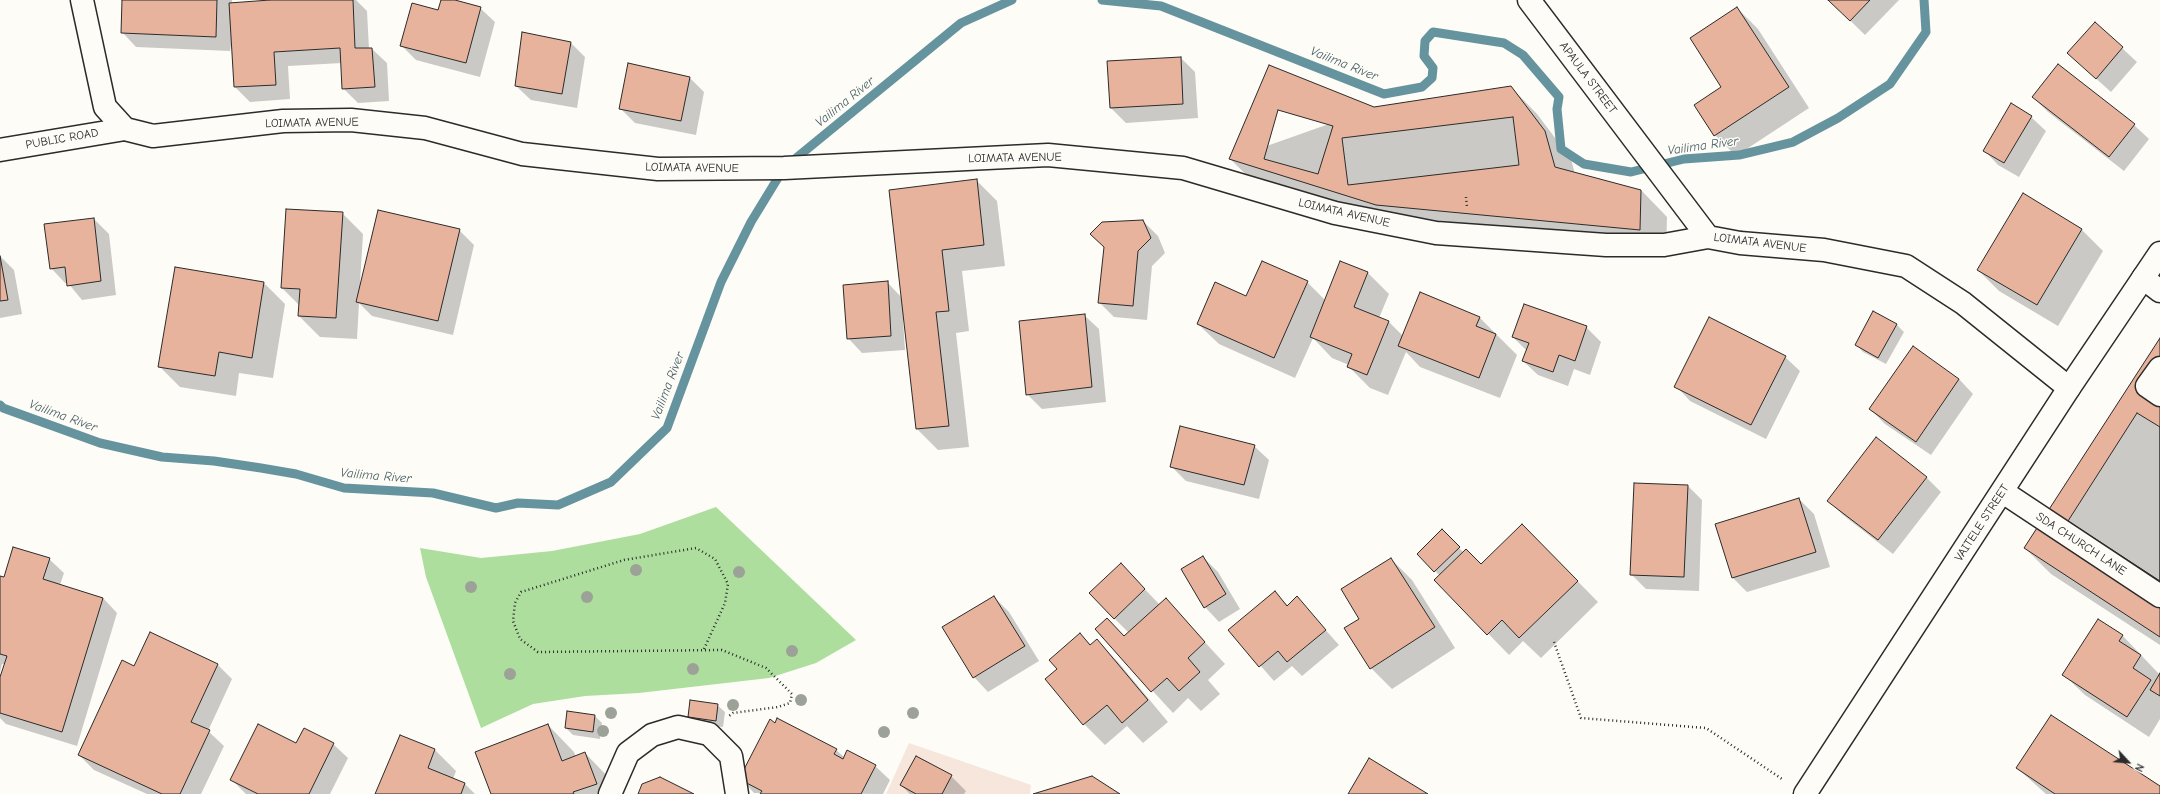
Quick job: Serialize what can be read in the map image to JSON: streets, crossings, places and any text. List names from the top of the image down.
{
  "streets": {
    "street": [
      "APAULA STREET",
      "LOIMATA AVENUE",
      "PUBLIC ROAD",
      "VAITELE STREET",
      "SDA CHURCH LANE"
    ]
  },
  "crossings": [
    ["APAULA STREET", "LOIMATA AVENUE"],
    ["LOIMATA AVENUE", "PUBLIC ROAD"],
    ["LOIMATA AVENUE", "VAITELE STREET"],
    ["VAITELE STREET", "SDA CHURCH LANE"]
  ],
  "water": ["Vailima River"],
  "north": "bottom right"
}
